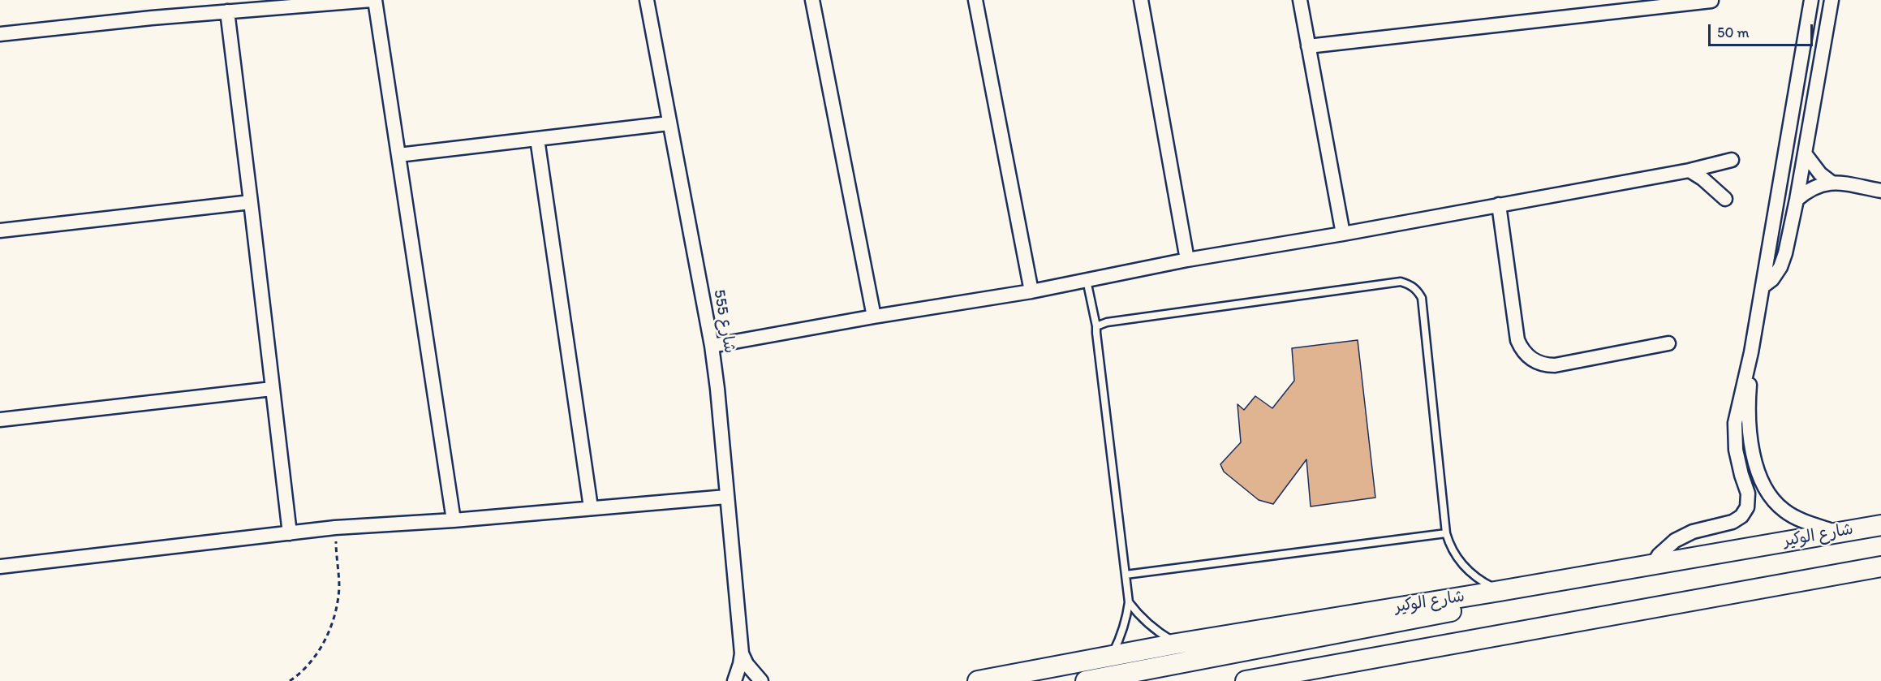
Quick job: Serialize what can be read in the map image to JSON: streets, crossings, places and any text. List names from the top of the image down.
{
  "streets": {
    "main road": ["شارع الوكير"],
    "street": ["شارع 555"]
  },
  "scale_bar": "50 m"
}
